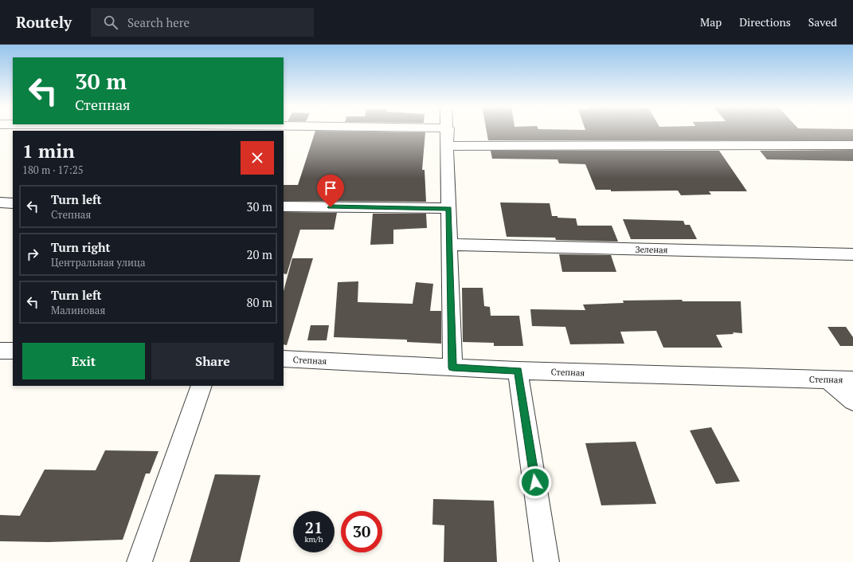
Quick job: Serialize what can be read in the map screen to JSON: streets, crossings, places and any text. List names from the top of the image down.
{
  "streets": {
    "street": ["Зеленая", "Степная"]
  },
  "page": {
    "header": "Routely",
    "search": "Search here",
    "nav": ["Map", "Directions", "Saved"],
    "turn": ["30 m", "Степная"],
    "heading": ["1 min", "180 m · 17:25"],
    "list": [
      {
        "name": "Turn left",
        "note": "Степная",
        "value": "30 m"
      },
      {
        "name": "Turn right",
        "note": "Центральная улица",
        "value": "20 m"
      },
      {
        "name": "Turn left",
        "note": "Малиновая",
        "value": "80 m"
      }
    ],
    "buttons": ["Exit", "Share"],
    "speed": "21 km/h",
    "limit": "30"
  }
}
